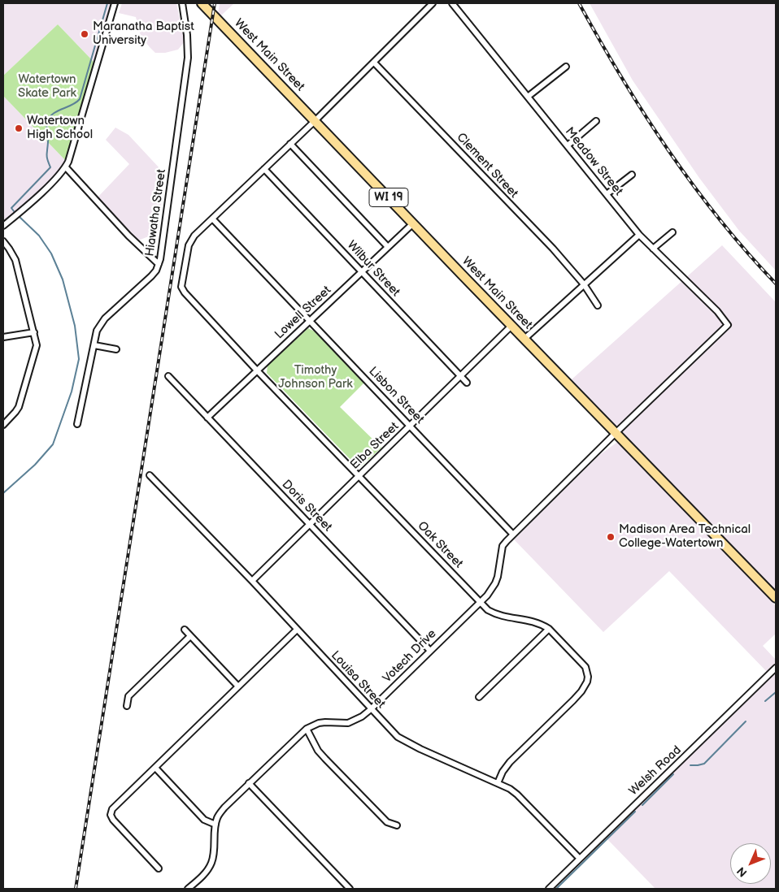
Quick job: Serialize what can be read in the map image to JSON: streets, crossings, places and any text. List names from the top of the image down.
{
  "streets": {
    "main road": ["West Main Street", "WI 19"],
    "street": [
      "Meadow Street",
      "Clement Street",
      "Hiawatha Street",
      "Wilbur Street",
      "Lowell Street",
      "Lisbon Street",
      "Elba Street",
      "Doris Street",
      "Oak Street",
      "Votech Drive",
      "Louisa Street",
      "Welsh Road"
    ]
  },
  "crossings": [
    ["West Main Street", "Lowell Street"],
    ["West Main Street", "Elba Street"],
    ["West Main Street", "Oak Street"],
    ["West Main Street", "Votech Drive"],
    ["Meadow Street", "Votech Drive"],
    ["Clement Street", "Oak Street"],
    ["Wilbur Street", "Lowell Street"],
    ["Wilbur Street", "Elba Street"],
    ["Wilbur Street", "Oak Street"],
    ["Lowell Street", "Lisbon Street"],
    ["Lowell Street", "Doris Street"],
    ["Lowell Street", "Oak Street"],
    ["Lisbon Street", "Elba Street"],
    ["Lisbon Street", "Oak Street"],
    ["Lisbon Street", "Votech Drive"],
    ["Elba Street", "Doris Street"],
    ["Elba Street", "Oak Street"],
    ["Elba Street", "Louisa Street"],
    ["Doris Street", "Votech Drive"],
    ["Oak Street", "Votech Drive"],
    ["Oak Street", "Louisa Street"],
    ["Votech Drive", "Louisa Street"],
    ["Louisa Street", "Welsh Road"]
  ],
  "parks": ["Watertown Skate Park", "Timothy Johnson Park"],
  "places": ["Maranatha Baptist University", "Watertown High School", "Madison Area Technical College-Watertown"],
  "north": "bottom left"
}
